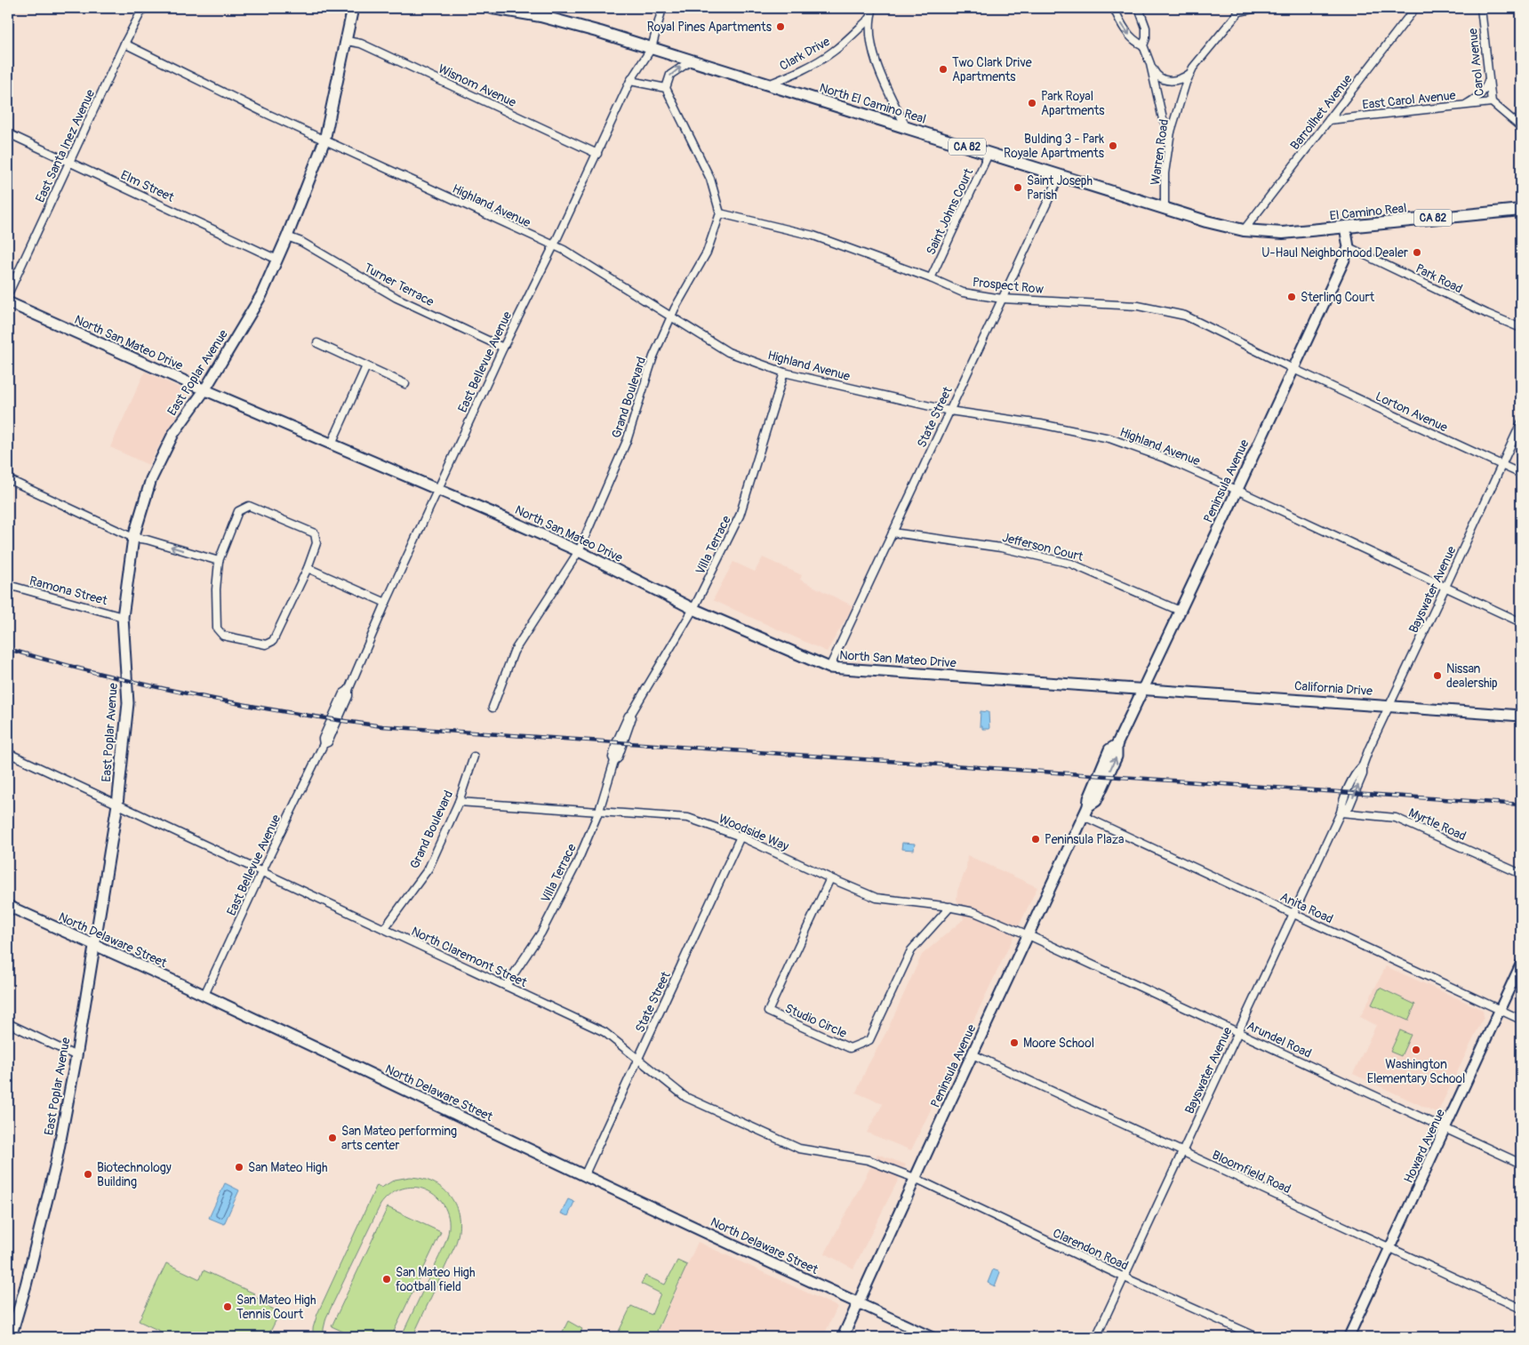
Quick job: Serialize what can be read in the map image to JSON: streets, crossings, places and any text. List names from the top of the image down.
{
  "streets": {
    "main road": [
      "North El Camino Real",
      "CA 82",
      "El Camino Real",
      "North San Mateo Drive",
      "East Poplar Avenue",
      "Peninsula Avenue",
      "California Drive",
      "North Delaware Street"
    ],
    "street": [
      "Clark Drive",
      "Carol Avenue",
      "Wisnom Avenue",
      "East Carol Avenue",
      "Barroilhet Avenue",
      "East Santa Inez Avenue",
      "Warren Road",
      "Elm Street",
      "Highland Avenue",
      "Saint Johns Court",
      "Park Road",
      "Turner Terrace",
      "Prospect Row",
      "East Bellevue Avenue",
      "Grand Boulevard",
      "Lorton Avenue",
      "State Street",
      "Villa Terrace",
      "Jefferson Court",
      "Bayswater Avenue",
      "Ramona Street",
      "Myrtle Road",
      "Woodside Way",
      "Anita Road",
      "North Claremont Street",
      "Studio Circle",
      "Arundel Road",
      "Howard Avenue",
      "Bloomfield Road",
      "Clarendon Road"
    ]
  },
  "crossings": [
    ["Clark Drive", "North El Camino Real"],
    ["Carol Avenue", "East Carol Avenue"],
    ["Wisnom Avenue", "East Bellevue Avenue"],
    ["Wisnom Avenue", "East Poplar Avenue"],
    ["East Carol Avenue", "Barroilhet Avenue"],
    ["North El Camino Real", "Barroilhet Avenue"],
    ["North El Camino Real", "Warren Road"],
    ["North El Camino Real", "Saint Johns Court"],
    ["North El Camino Real", "El Camino Real"],
    ["North El Camino Real", "East Bellevue Avenue"],
    ["North El Camino Real", "State Street"],
    ["Barroilhet Avenue", "El Camino Real"],
    ["East Santa Inez Avenue", "Elm Street"],
    ["East Santa Inez Avenue", "Highland Avenue"],
    ["Elm Street", "East Poplar Avenue"],
    ["Highland Avenue", "East Bellevue Avenue"],
    ["Highland Avenue", "East Poplar Avenue"],
    ["Highland Avenue", "Grand Boulevard"],
    ["Highland Avenue", "State Street"],
    ["Highland Avenue", "Peninsula Avenue"],
    ["Highland Avenue", "Villa Terrace"],
    ["Highland Avenue", "Bayswater Avenue"],
    ["Saint Johns Court", "Prospect Row"],
    ["Park Road", "Peninsula Avenue"],
    ["Turner Terrace", "East Bellevue Avenue"],
    ["Turner Terrace", "East Poplar Avenue"],
    ["Prospect Row", "Grand Boulevard"],
    ["Prospect Row", "Lorton Avenue"],
    ["Prospect Row", "State Street"],
    ["Prospect Row", "Peninsula Avenue"],
    ["North San Mateo Drive", "East Bellevue Avenue"],
    ["North San Mateo Drive", "East Poplar Avenue"],
    ["North San Mateo Drive", "Grand Boulevard"],
    ["North San Mateo Drive", "State Street"],
    ["North San Mateo Drive", "Peninsula Avenue"],
    ["North San Mateo Drive", "Villa Terrace"],
    ["North San Mateo Drive", "California Drive"],
    ["East Bellevue Avenue", "North Delaware Street"],
    ["East Bellevue Avenue", "North Claremont Street"],
    ["East Poplar Avenue", "Ramona Street"],
    ["East Poplar Avenue", "North Delaware Street"],
    ["East Poplar Avenue", "North Claremont Street"],
    ["Grand Boulevard", "Woodside Way"],
    ["Grand Boulevard", "North Claremont Street"],
    ["Lorton Avenue", "Peninsula Avenue"],
    ["Lorton Avenue", "Bayswater Avenue"],
    ["State Street", "Jefferson Court"],
    ["State Street", "Woodside Way"],
    ["State Street", "North Delaware Street"],
    ["State Street", "North Claremont Street"],
    ["Peninsula Avenue", "Jefferson Court"],
    ["Peninsula Avenue", "California Drive"],
    ["Peninsula Avenue", "Woodside Way"],
    ["Peninsula Avenue", "Anita Road"],
    ["Peninsula Avenue", "North Delaware Street"],
    ["Peninsula Avenue", "North Claremont Street"],
    ["Peninsula Avenue", "Arundel Road"],
    ["Peninsula Avenue", "Bloomfield Road"],
    ["Peninsula Avenue", "Clarendon Road"],
    ["Villa Terrace", "Woodside Way"],
    ["Villa Terrace", "North Claremont Street"],
    ["Bayswater Avenue", "California Drive"],
    ["Bayswater Avenue", "Myrtle Road"],
    ["Bayswater Avenue", "Anita Road"],
    ["Bayswater Avenue", "Arundel Road"],
    ["Bayswater Avenue", "Bloomfield Road"],
    ["Bayswater Avenue", "Clarendon Road"],
    ["Woodside Way", "Studio Circle"],
    ["Woodside Way", "Arundel Road"],
    ["Anita Road", "Howard Avenue"],
    ["North Claremont Street", "Clarendon Road"],
    ["Arundel Road", "Howard Avenue"],
    ["Howard Avenue", "Bloomfield Road"]
  ],
  "places": [
    "Royal Pines Apartments",
    "Two Clark Drive Apartments",
    "Park Royal Apartments",
    "Bulding 3 - Park Royale Apartments",
    "Saint Joseph Parish",
    "U-Haul Neighborhood Dealer",
    "Sterling Court",
    "Nissan dealership",
    "Peninsula Plaza",
    "Moore School",
    "Washington Elementary School",
    "San Mateo performing arts center",
    "San Mateo High",
    "Biotechnology Building",
    "San Mateo High football field",
    "San Mateo High Tennis Court"
  ]
}
